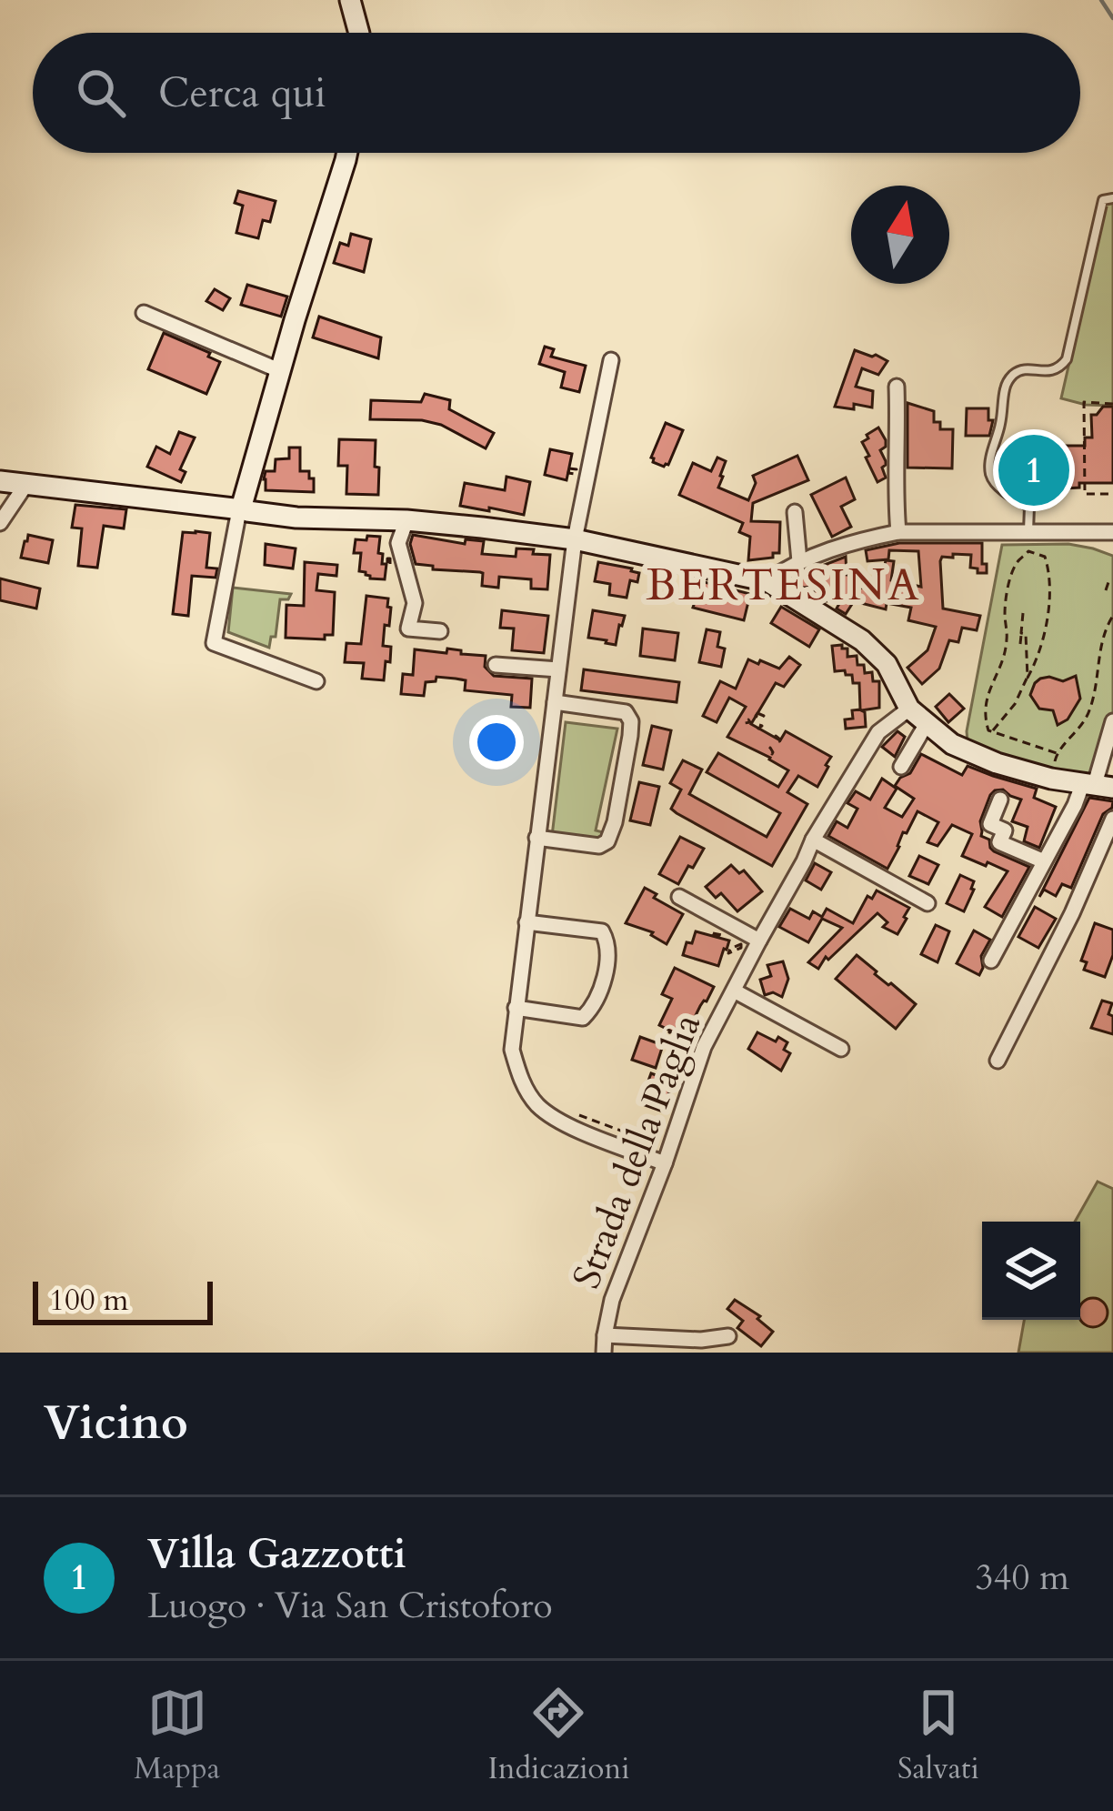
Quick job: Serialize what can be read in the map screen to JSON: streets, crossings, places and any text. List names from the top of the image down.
{
  "streets": {
    "street": ["Strada della Paglia"]
  },
  "districts": ["BERTESINA"],
  "scale_bar": "100 m",
  "north": "top",
  "page": {
    "search": "Cerca qui",
    "pins": "1",
    "scale": "100 m",
    "heading": "Vicino",
    "list": [
      {
        "mark": "1",
        "name": "Villa Gazzotti",
        "note": "Luogo · Via San Cristoforo",
        "value": "340 m"
      }
    ],
    "nav": ["Mappa", "Indicazioni", "Salvati"]
  }
}
